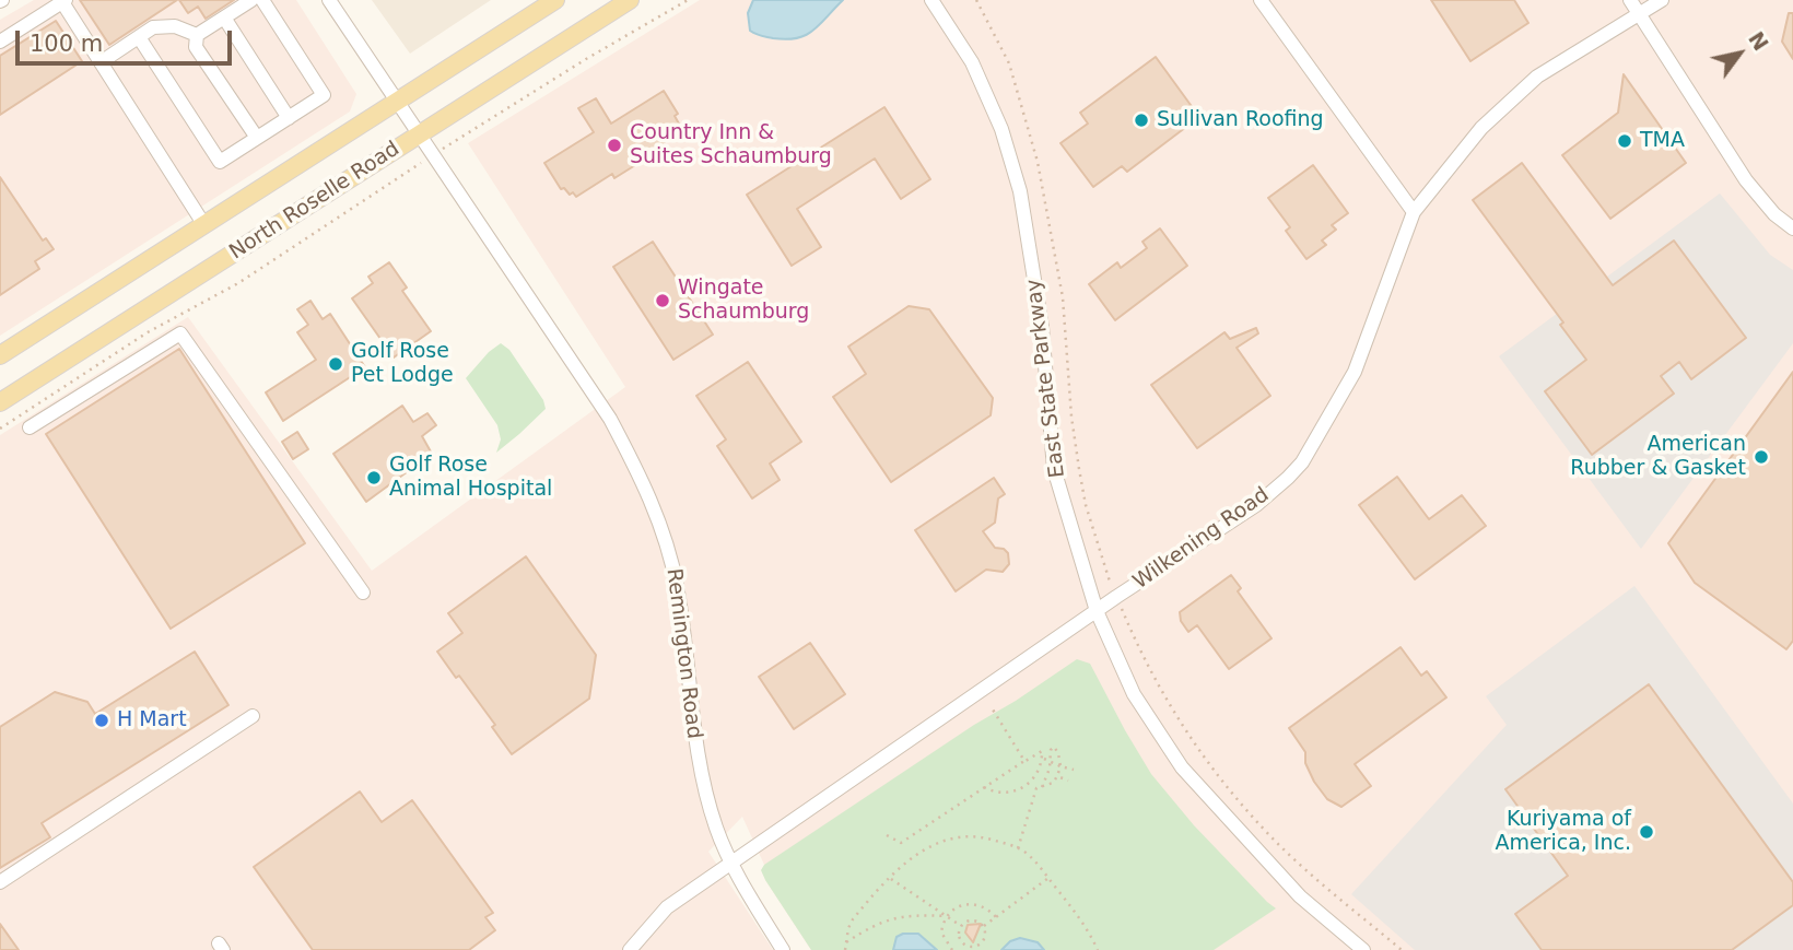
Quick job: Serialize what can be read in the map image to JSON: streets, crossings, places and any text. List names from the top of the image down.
{
  "streets": {
    "main road": ["North Roselle Road"],
    "street": ["East State Parkway", "Wilkening Road", "Remington Road"]
  },
  "crossings": [
    ["North Roselle Road", "Remington Road"],
    ["East State Parkway", "Wilkening Road"],
    ["Wilkening Road", "Remington Road"]
  ],
  "places": [
    "Sullivan Roofing",
    "TMA",
    "Country Inn & Suites Schaumburg",
    "Wingate Schaumburg",
    "Golf Rose Pet Lodge",
    "American Rubber & Gasket",
    "Golf Rose Animal Hospital",
    "H Mart",
    "Kuriyama of America, Inc."
  ],
  "scale_bar": "100 m",
  "north": "top right"
}
